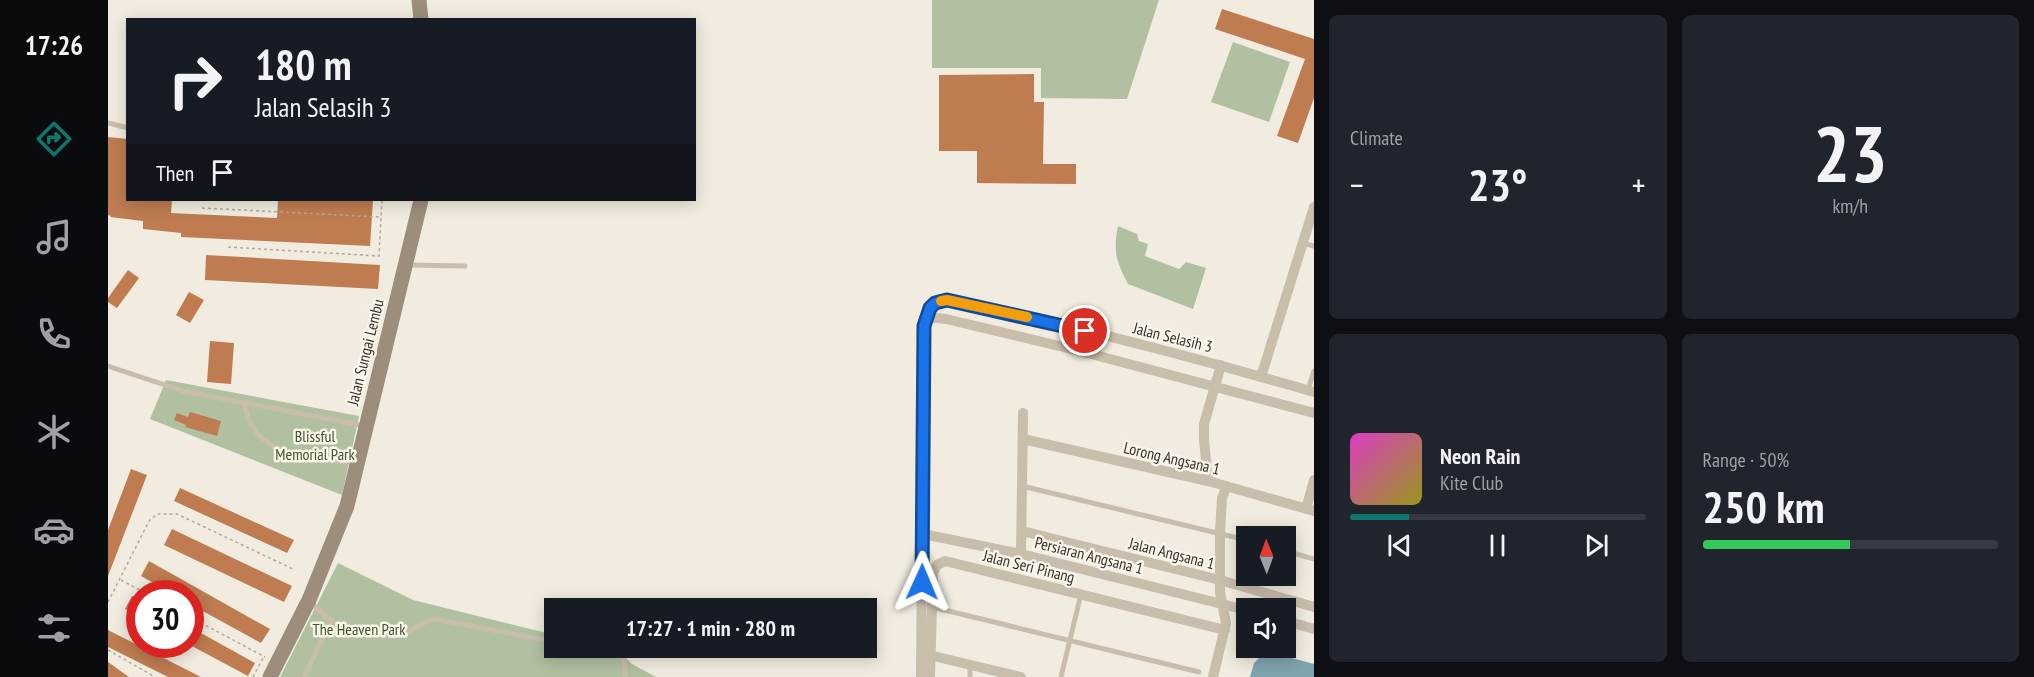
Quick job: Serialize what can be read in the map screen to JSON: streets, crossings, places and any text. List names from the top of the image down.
{
  "streets": {
    "main road": ["Jalan Sungai Lembu"],
    "street": [
      "Jalan Selasih 3",
      "Lorong Angsana 1",
      "Jalan Angsana 1",
      "Persiaran Angsana 1",
      "Jalan Seri Pinang"
    ]
  },
  "crossings": [
    ["Jalan Selasih 3", "Jalan Seri Pinang"],
    ["Persiaran Angsana 1", "Jalan Seri Pinang"]
  ],
  "parks": ["Blissful Memorial Park", "The Heaven Park"],
  "north": "top",
  "page": {
    "tabs": "17:26",
    "tile": [
      "Climate",
      ["23", "km/h"],
      ["Range · 50%", "250 km"]
    ],
    "turn": ["180 m", "Jalan Selasih 3"],
    "then": "Then",
    "heat": ["−", "23°", "+"],
    "song": ["Neon Rain", "Kite Club"],
    "limit": "30",
    "trip": "17:27 · 1 min · 280 m"
  }
}
